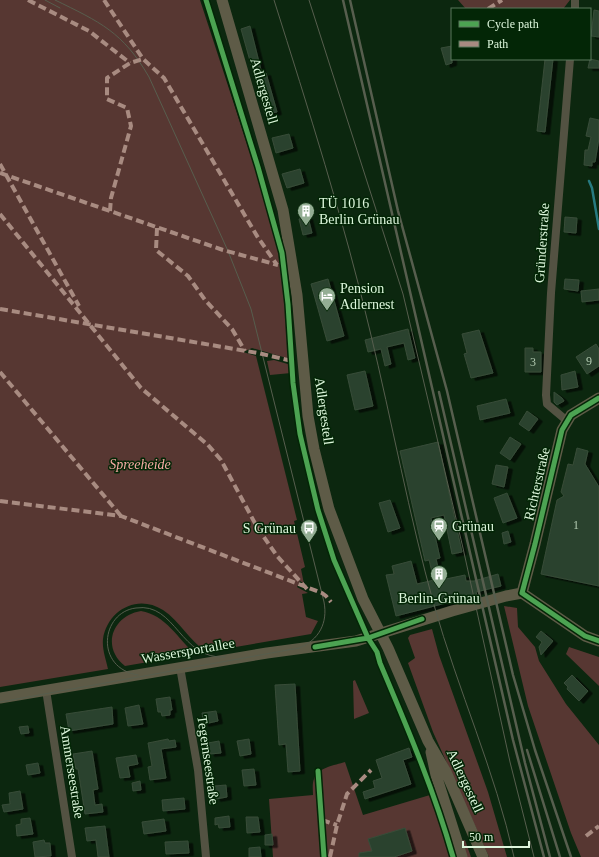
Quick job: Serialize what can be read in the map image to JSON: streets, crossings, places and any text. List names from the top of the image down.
{
  "streets": {
    "main road": ["Adlergestell", "Richterstraße", "Wassersportallee"],
    "street": ["Gründerstraße", "Tegernseestraße", "Ammerseestraße"]
  },
  "crossings": [
    ["Adlergestell", "Wassersportallee"],
    ["Gründerstraße", "Richterstraße"],
    ["Wassersportallee", "Tegernseestraße"],
    ["Wassersportallee", "Ammerseestraße"]
  ],
  "parks": ["Spreeheide"],
  "places": {
    "building": ["TÜ 1016 Berlin Grünau", "Berlin-Grünau"],
    "hotel": ["Pension Adlernest"],
    "station": ["Grünau"],
    "bus stop": ["S Grünau"]
  },
  "house_numbers": ["9", "3", "1"],
  "legend": ["Cycle path", "Path"],
  "scale_bar": "50 m"
}
